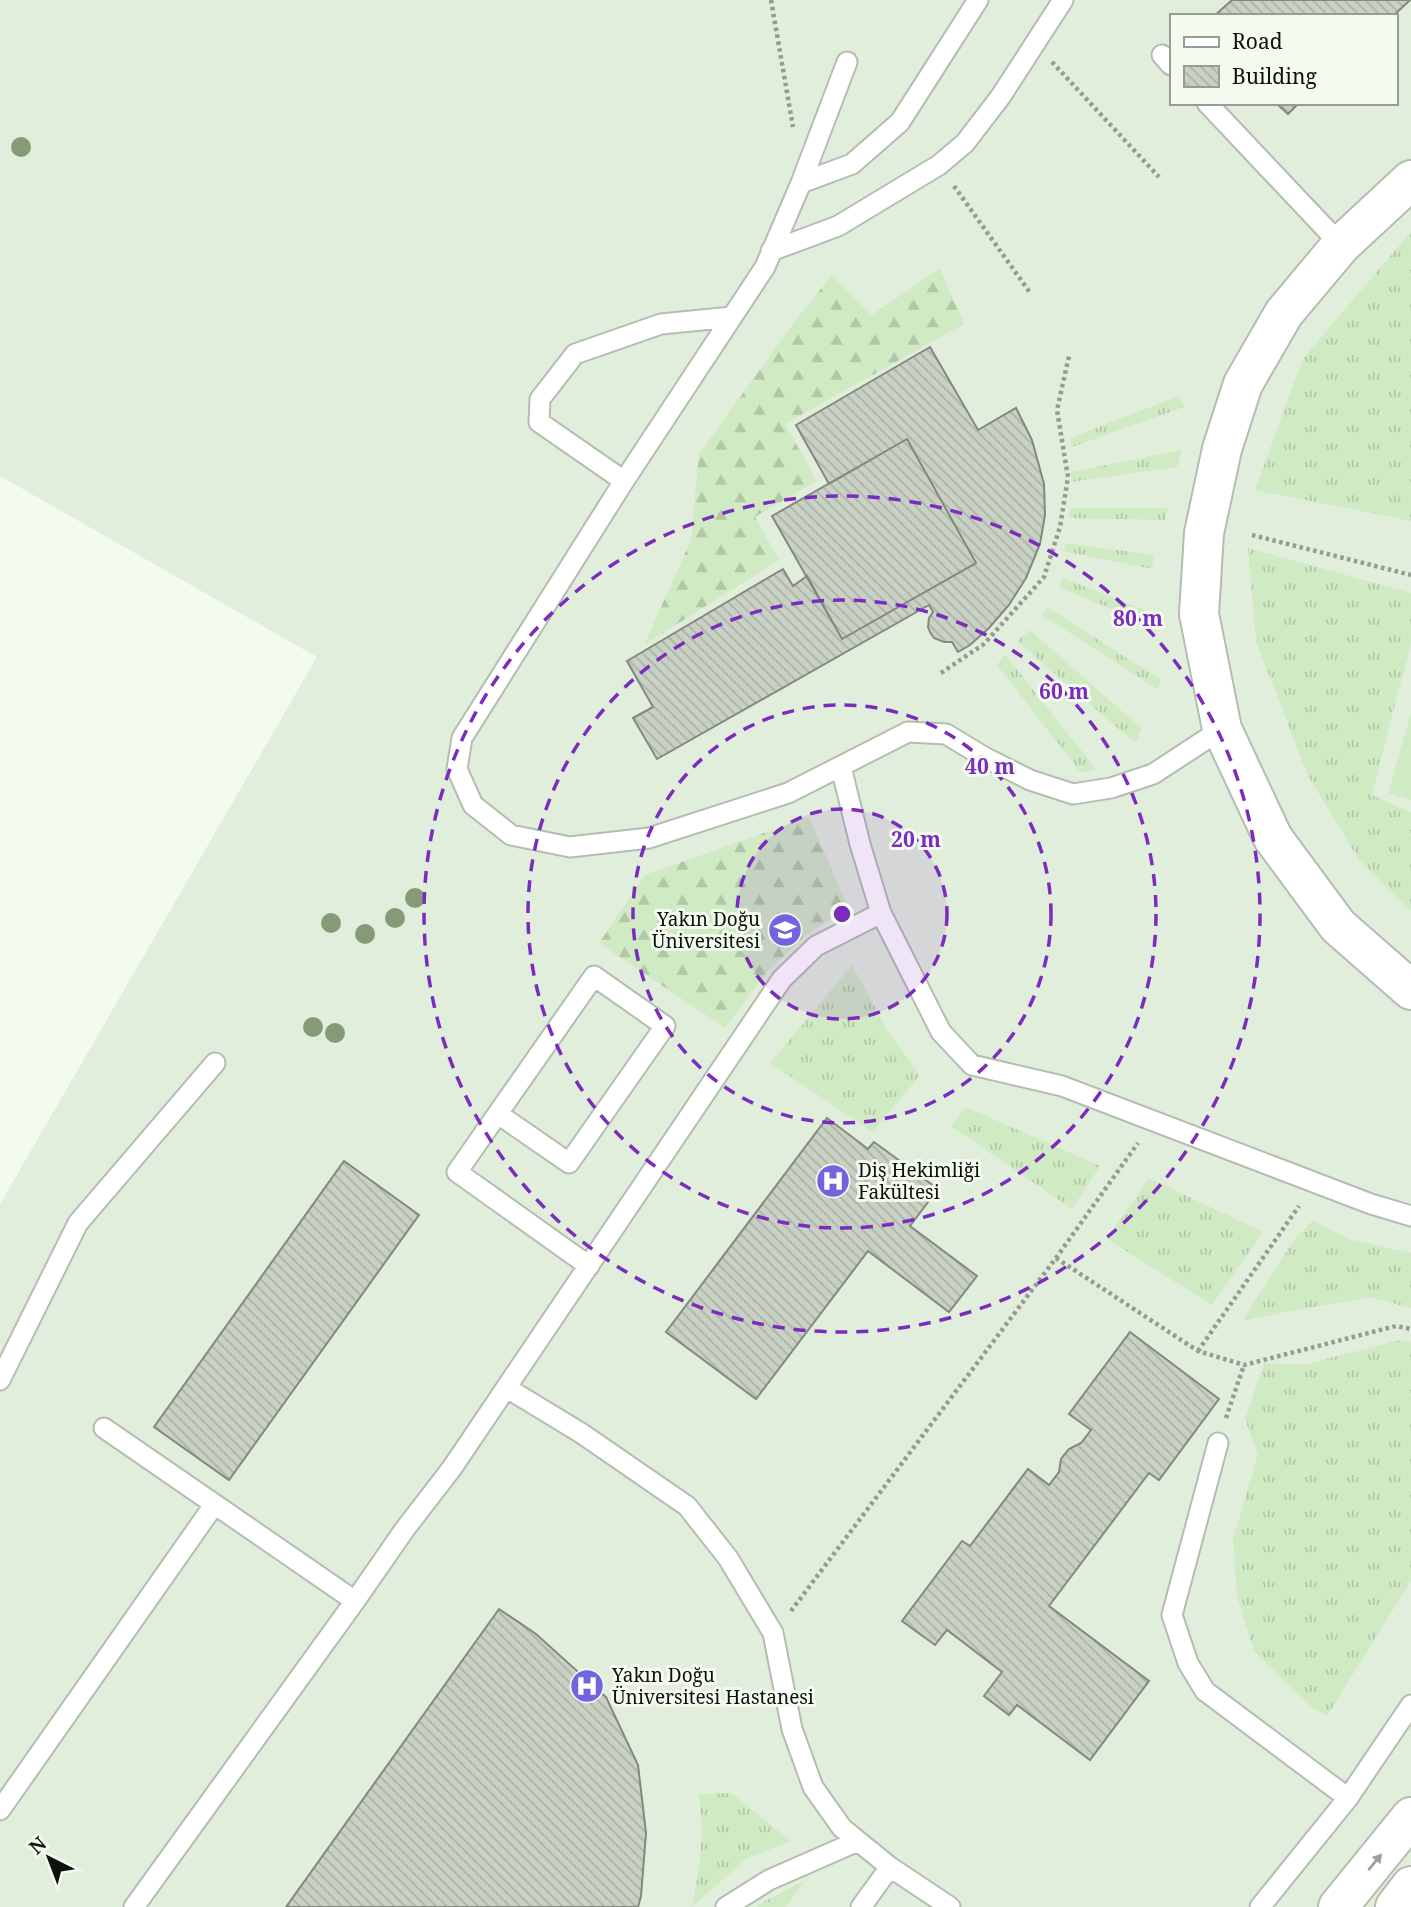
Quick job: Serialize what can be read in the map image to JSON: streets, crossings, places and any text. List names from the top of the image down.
{
  "places": {
    "school or university": ["Yakın Doğu Üniversitesi"],
    "hospital": ["Diş Hekimliği Fakültesi", "Yakın Doğu Üniversitesi Hastanesi"]
  },
  "legend": ["Road", "Building"],
  "north": "top left",
  "rings": [
    "80 m",
    "60 m",
    "40 m",
    "20 m"
  ]
}
